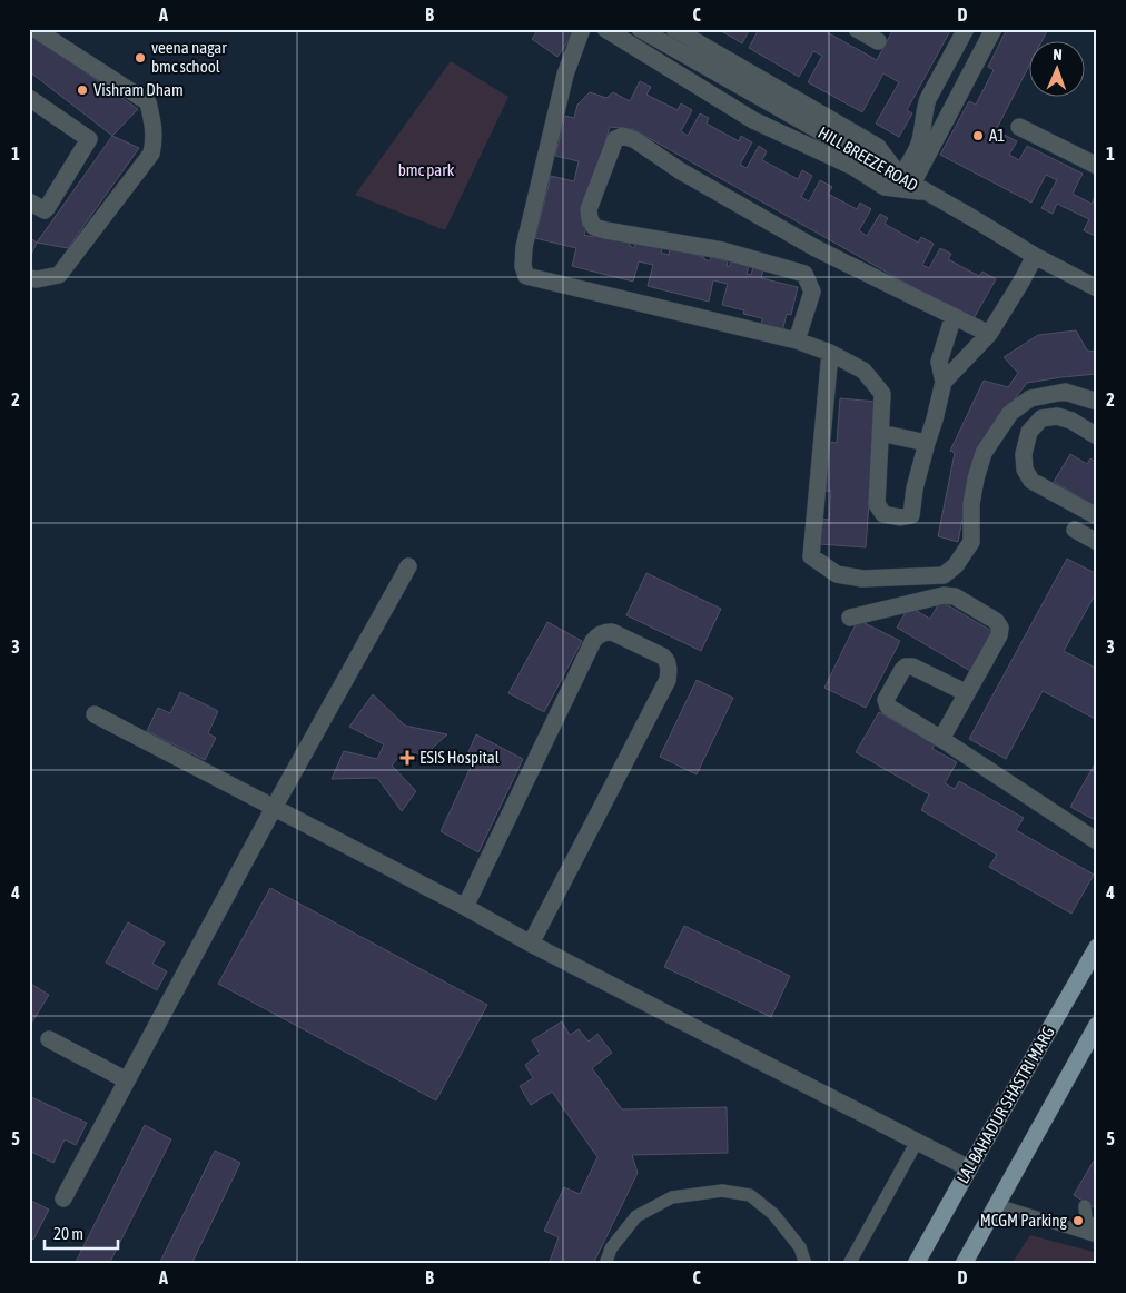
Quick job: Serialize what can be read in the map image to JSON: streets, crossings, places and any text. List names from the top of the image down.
{
  "streets": {
    "main road": ["LAL BAHADUR SHASTRI MARG"],
    "street": ["HILL BREEZE ROAD"]
  },
  "parks": ["bmc park"],
  "places": {
    "other": [
      "veena nagar bmc school",
      "Vishram Dham",
      "A1",
      "MCGM Parking"
    ],
    "health": ["ESIS Hospital"]
  },
  "scale_bar": "20 m",
  "north": "top",
  "grid": {
    "columns": [
      "A",
      "B",
      "C",
      "D"
    ],
    "rows": [
      "1",
      "2",
      "3",
      "4",
      "5"
    ]
  }
}
